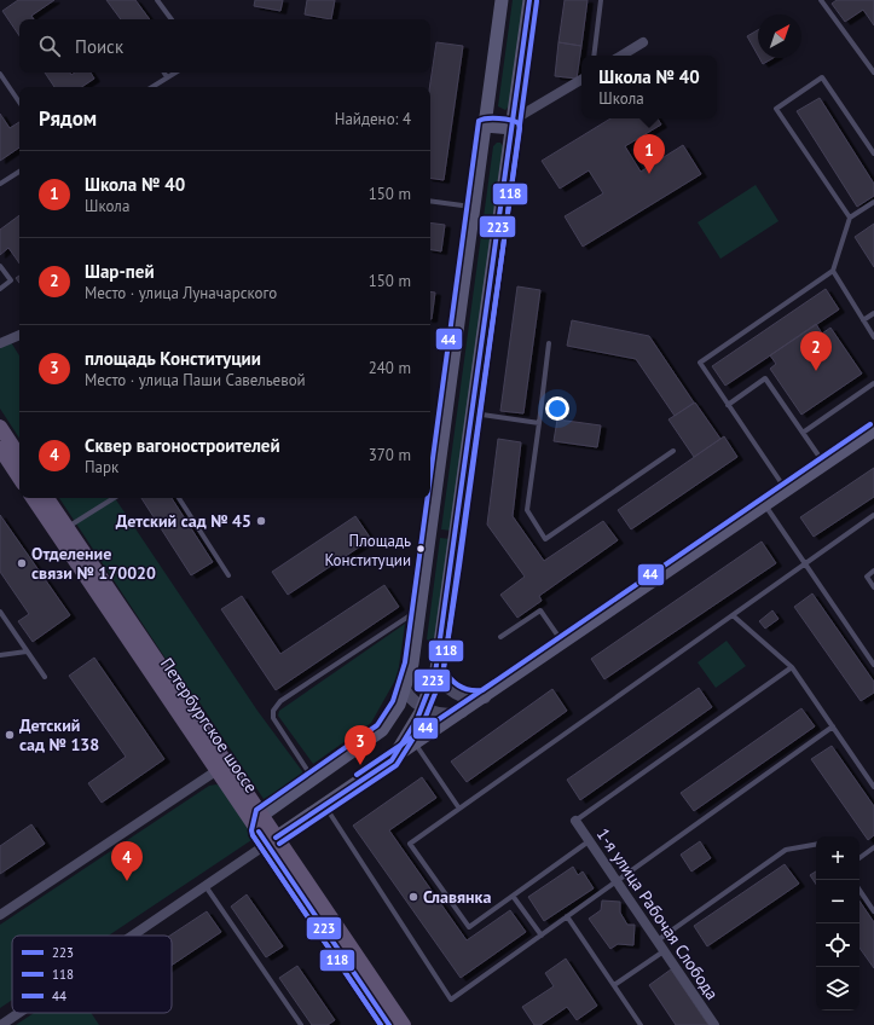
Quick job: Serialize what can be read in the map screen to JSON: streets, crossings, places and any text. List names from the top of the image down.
{
  "streets": {
    "main road": ["Петербургское шоссе"],
    "street": ["1-я улица Рабочая Слобода"]
  },
  "places": [
    "Детский сад № 45",
    "Площадь Конституции",
    "Отделение связи № 170020",
    "Детский сад № 138",
    "Славянка"
  ],
  "lines": ["transit line 223", "transit line 118", "transit line 44"],
  "legend": ["223", "118", "44"],
  "north": "top right",
  "page": {
    "search": "Поиск",
    "popup": ["Школа № 40", "Школа"],
    "heading": ["Рядом", "Найдено: 4"],
    "pins": [
      "1",
      "2",
      "3",
      "4"
    ],
    "list": [
      {
        "mark": "1",
        "name": "Школа № 40",
        "note": "Школа",
        "value": "150 m"
      },
      {
        "mark": "2",
        "name": "Шар-пей",
        "note": "Место · улица Луначарского",
        "value": "150 m"
      },
      {
        "mark": "3",
        "name": "площадь Конституции",
        "note": "Место · улица Паши Савельевой",
        "value": "240 m"
      },
      {
        "mark": "4",
        "name": "Сквер вагоностроителей",
        "note": "Парк",
        "value": "370 m"
      }
    ],
    "map_buttons": ["+", "−"]
  }
}
